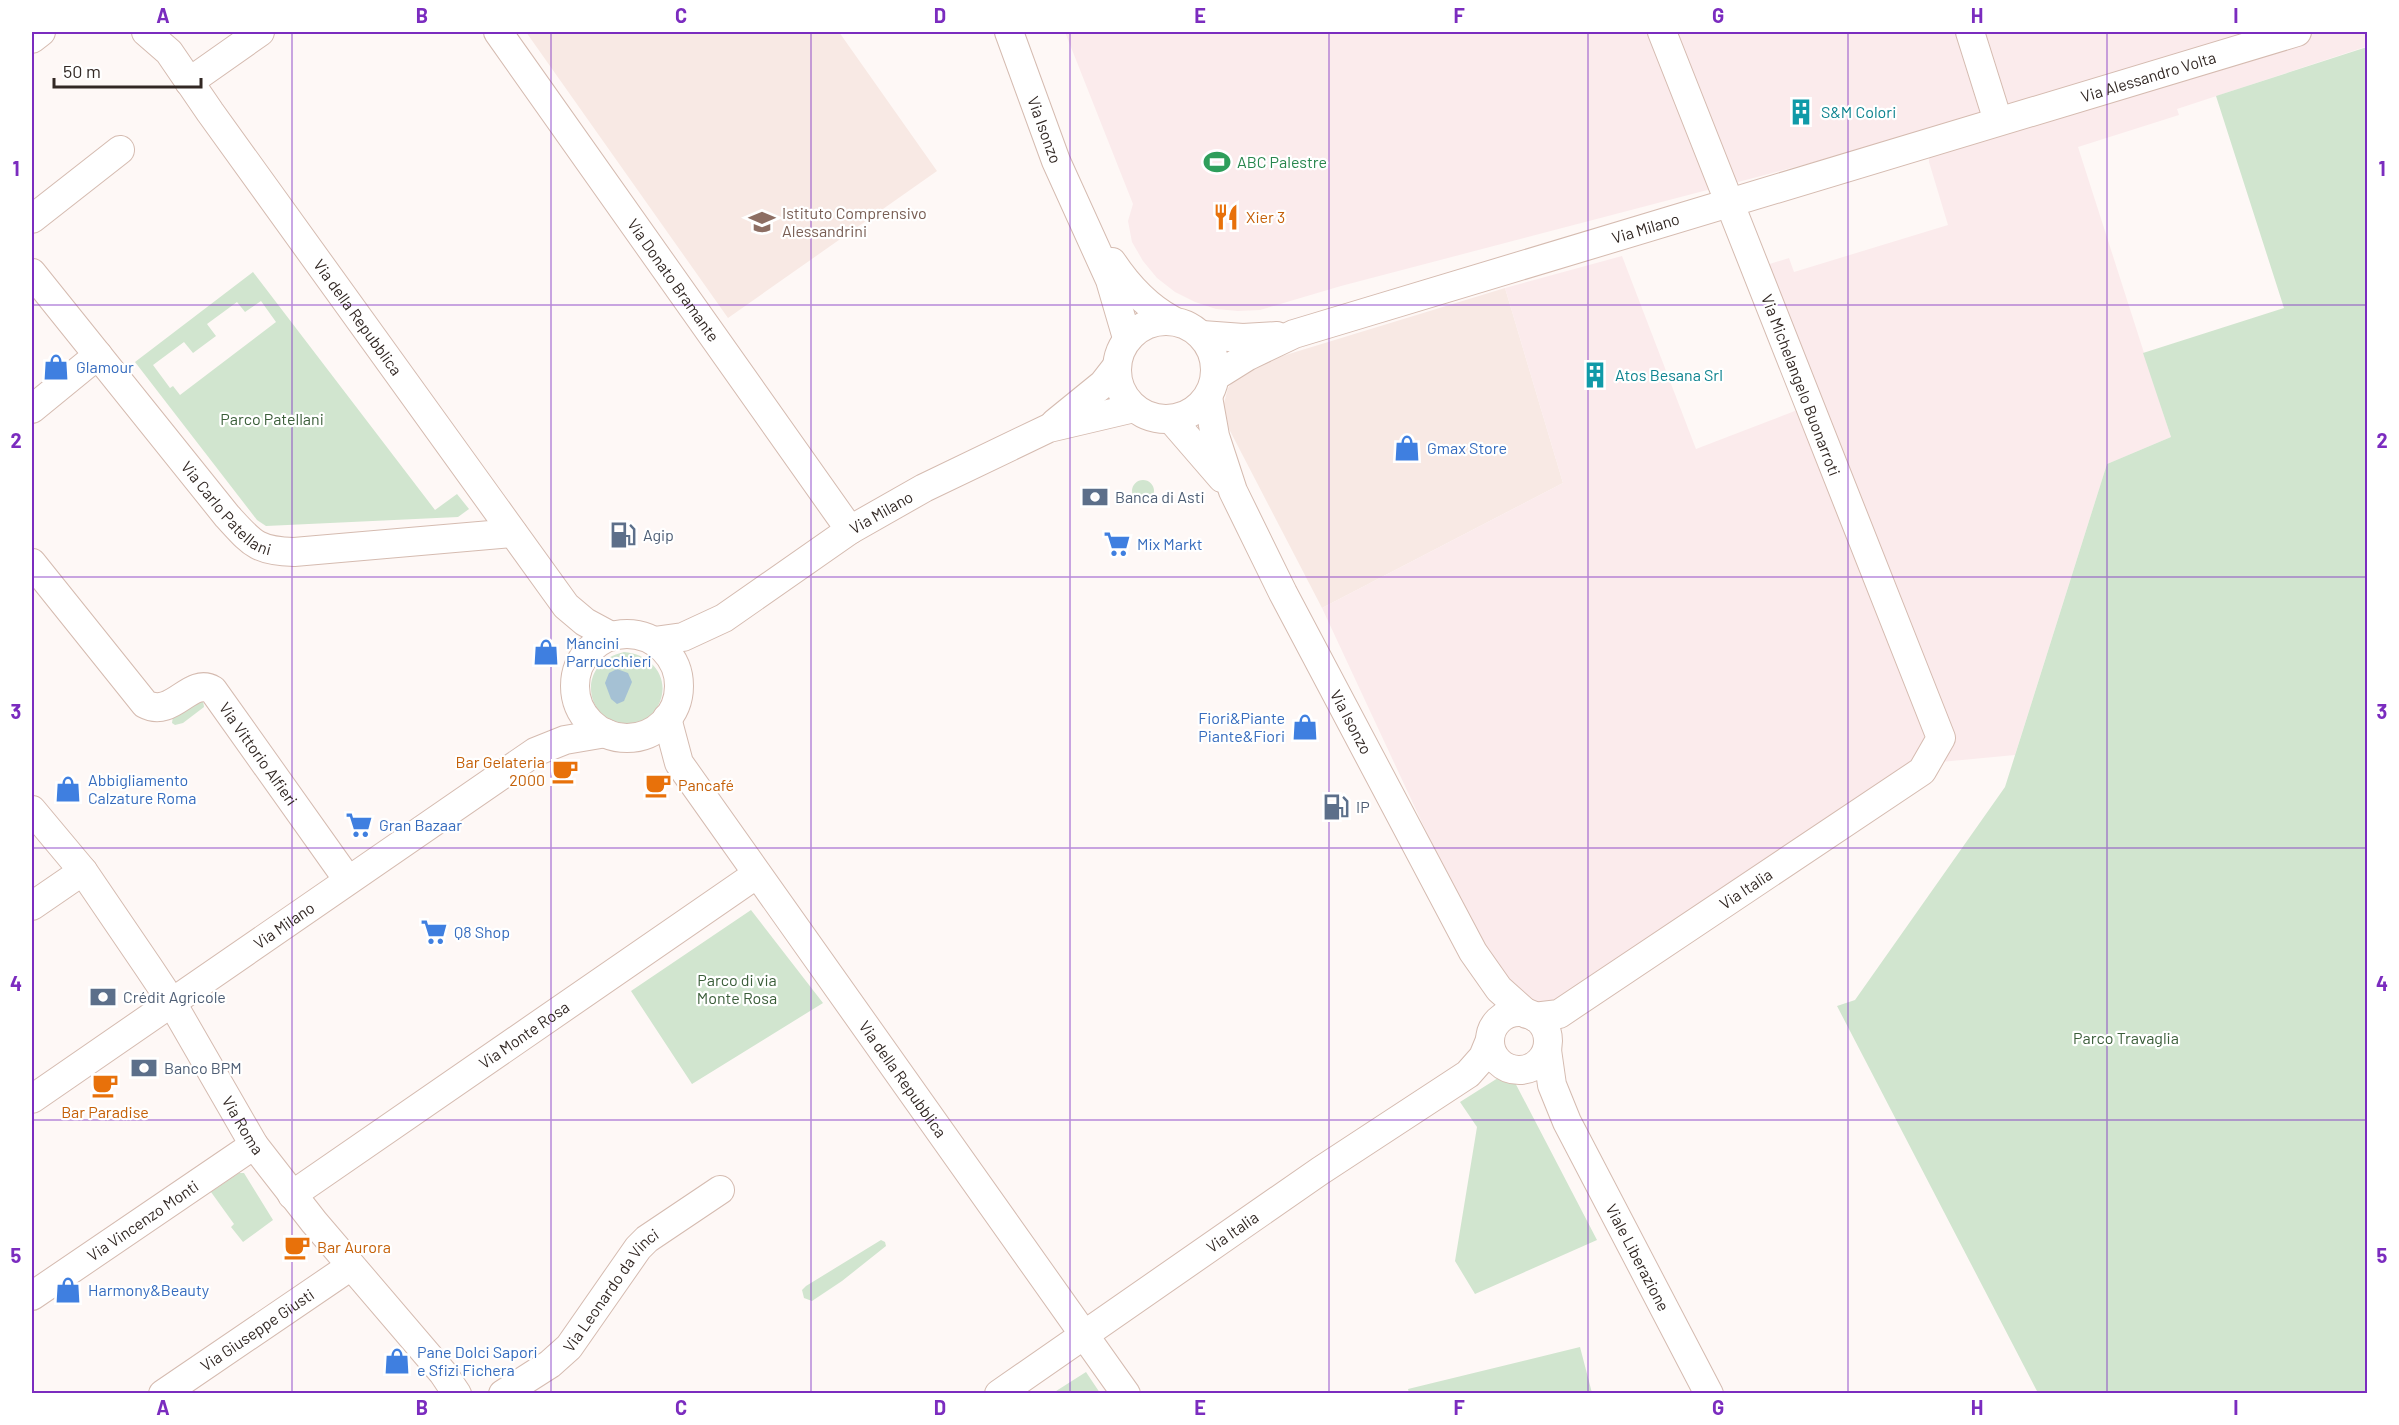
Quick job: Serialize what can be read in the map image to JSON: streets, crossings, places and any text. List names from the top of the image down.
{
  "streets": {
    "street": [
      "Via Alessandro Volta",
      "Via Isonzo",
      "Via Milano",
      "Via Donato Bramante",
      "Via della Repubblica",
      "Via Michelangelo Buonarroti",
      "Via Carlo Patellani",
      "Via Vittorio Alfieri",
      "Via Italia",
      "Via Monte Rosa",
      "Via Roma",
      "Via Vincenzo Monti",
      "Viale Liberazione",
      "Via Leonardo da Vinci",
      "Via Giuseppe Giusti"
    ]
  },
  "crossings": [
    ["Via Alessandro Volta", "Via Milano"],
    ["Via Isonzo", "Via Milano"],
    ["Via Isonzo", "Via Italia"],
    ["Via Isonzo", "Viale Liberazione"],
    ["Via Milano", "Via Donato Bramante"],
    ["Via Milano", "Via della Repubblica"],
    ["Via Milano", "Via Michelangelo Buonarroti"],
    ["Via Milano", "Via Vittorio Alfieri"],
    ["Via Milano", "Via Roma"],
    ["Via della Repubblica", "Via Carlo Patellani"],
    ["Via della Repubblica", "Via Italia"],
    ["Via della Repubblica", "Via Monte Rosa"],
    ["Via Michelangelo Buonarroti", "Via Italia"],
    ["Via Italia", "Viale Liberazione"],
    ["Via Monte Rosa", "Via Roma"],
    ["Via Roma", "Via Vincenzo Monti"],
    ["Via Roma", "Via Giuseppe Giusti"]
  ],
  "parks": ["Parco Patellani", "Parco di via Monte Rosa", "Parco Travaglia"],
  "places": {
    "building": ["S&M Colori", "Atos Besana Srl"],
    "sports": ["ABC Palestre"],
    "restaurant": ["Xier 3"],
    "school or university": ["Istituto Comprensivo Alessandrini"],
    "shop": [
      "Glamour",
      "Gmax Store",
      "Mancini Parrucchieri",
      "Fiori&Piante Piante&Fiori",
      "Abbigliamento Calzature Roma",
      "Harmony&Beauty",
      "Pane Dolci Sapori e Sfizi Fichera"
    ],
    "bank": ["Banca di Asti", "Crédit Agricole", "Banco BPM"],
    "fuel station": ["Agip", "IP"],
    "supermarket": ["Mix Markt", "Gran Bazaar", "Q8 Shop"],
    "cafe": [
      "Bar Gelateria 2000",
      "Pancafé",
      "Bar Paradise",
      "Bar Aurora"
    ]
  },
  "scale_bar": "50 m",
  "grid": {
    "columns": [
      "A",
      "B",
      "C",
      "D",
      "E",
      "F",
      "G",
      "H",
      "I"
    ],
    "rows": [
      "1",
      "2",
      "3",
      "4",
      "5"
    ]
  }
}
